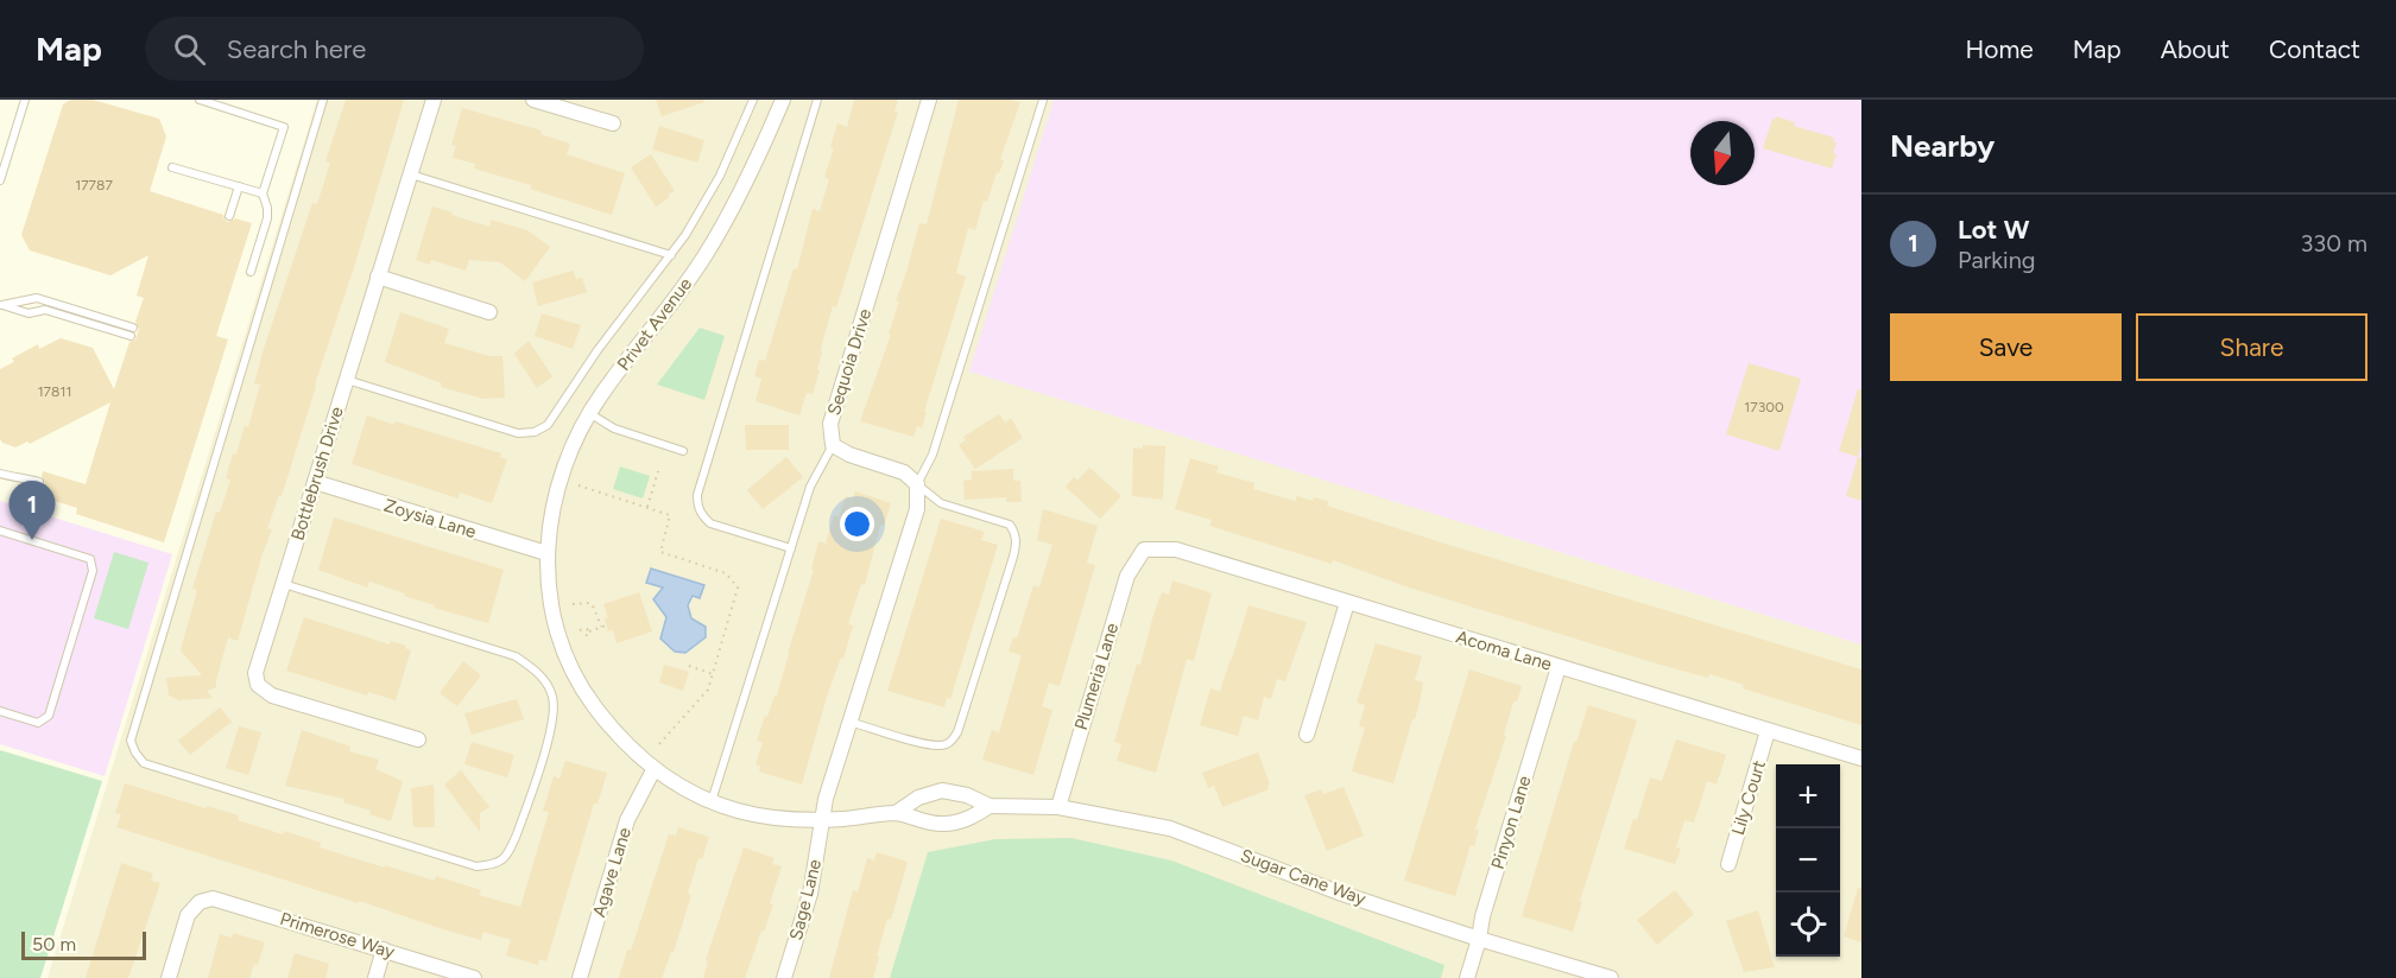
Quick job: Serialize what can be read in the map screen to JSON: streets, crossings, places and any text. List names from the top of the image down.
{
  "streets": {
    "street": [
      "Privet Avenue",
      "Sequoia Drive",
      "Bottlebrush Drive",
      "Zoysia Lane",
      "Acoma Lane",
      "Plumeria Lane",
      "Lily Court",
      "Pinyon Lane",
      "Agave Lane",
      "Sugar Cane Way",
      "Sage Lane",
      "Primerose Way"
    ]
  },
  "crossings": [
    ["Privet Avenue", "Zoysia Lane"],
    ["Privet Avenue", "Sugar Cane Way"],
    ["Bottlebrush Drive", "Zoysia Lane"],
    ["Zoysia Lane", "Sugar Cane Way"],
    ["Acoma Lane", "Plumeria Lane"],
    ["Acoma Lane", "Lily Court"],
    ["Acoma Lane", "Pinyon Lane"],
    ["Plumeria Lane", "Sugar Cane Way"],
    ["Pinyon Lane", "Sugar Cane Way"],
    ["Agave Lane", "Sugar Cane Way"],
    ["Sugar Cane Way", "Sage Lane"]
  ],
  "house_numbers": ["17787", "17811", "17300"],
  "scale_bar": "50 m",
  "north": "bottom",
  "page": {
    "header": "Map",
    "search": "Search here",
    "nav": [
      "Home",
      "Map",
      "About",
      "Contact"
    ],
    "heading": "Nearby",
    "list": [
      {
        "mark": "1",
        "name": "Lot W",
        "note": "Parking",
        "value": "330 m"
      }
    ],
    "buttons": ["Save", "Share"],
    "pins": "1",
    "map_buttons": ["+", "−"],
    "scale": "50 m"
  }
}
